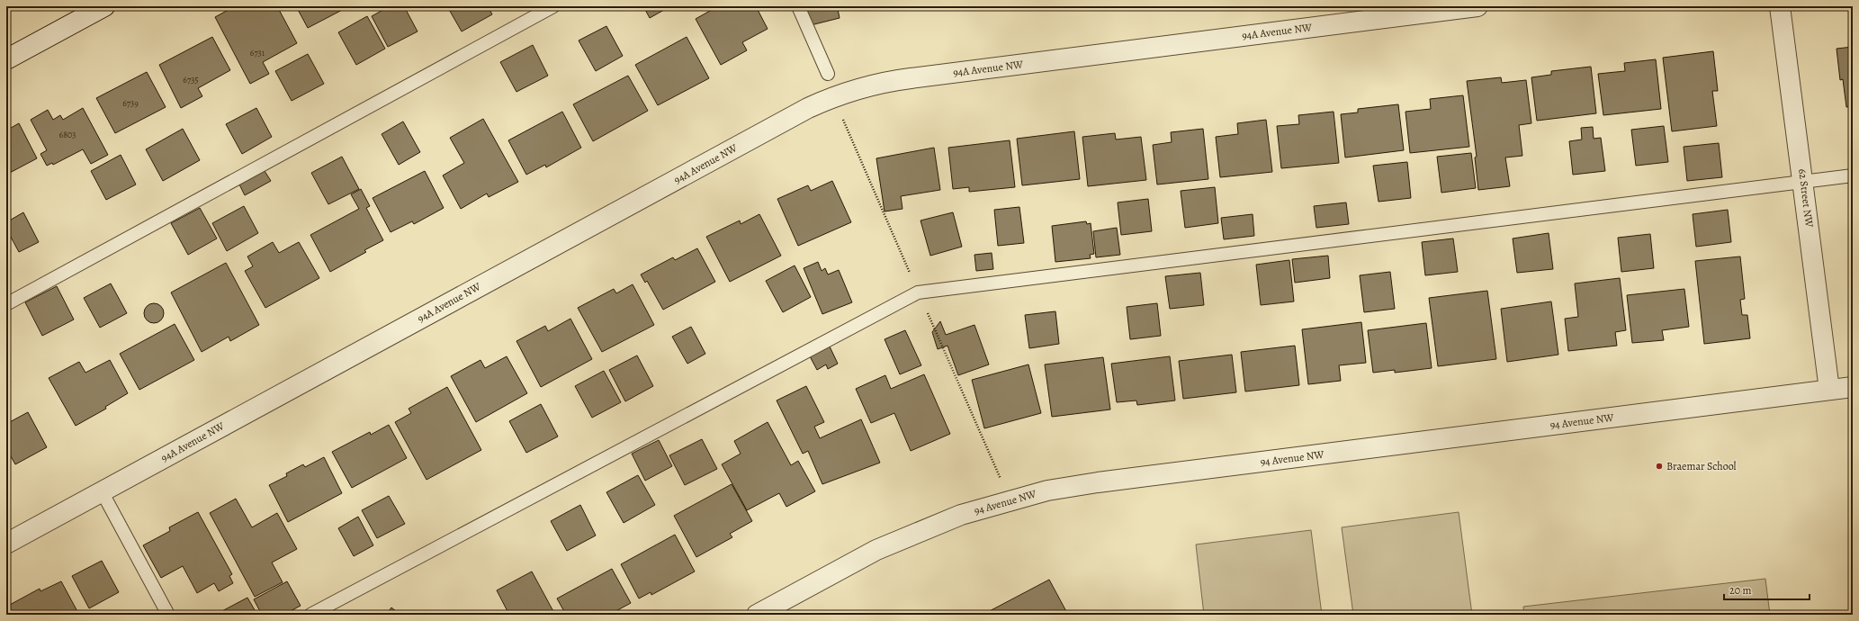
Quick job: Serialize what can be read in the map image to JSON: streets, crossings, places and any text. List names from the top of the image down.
{
  "streets": {
    "street": ["94A Avenue NW", "62 Street NW", "94 Avenue NW"]
  },
  "crossings": [
    ["62 Street NW", "94 Avenue NW"]
  ],
  "places": ["Braemar School"],
  "house_numbers": [
    "6731",
    "6735",
    "6739",
    "6803"
  ],
  "scale_bar": "20 m"
}
